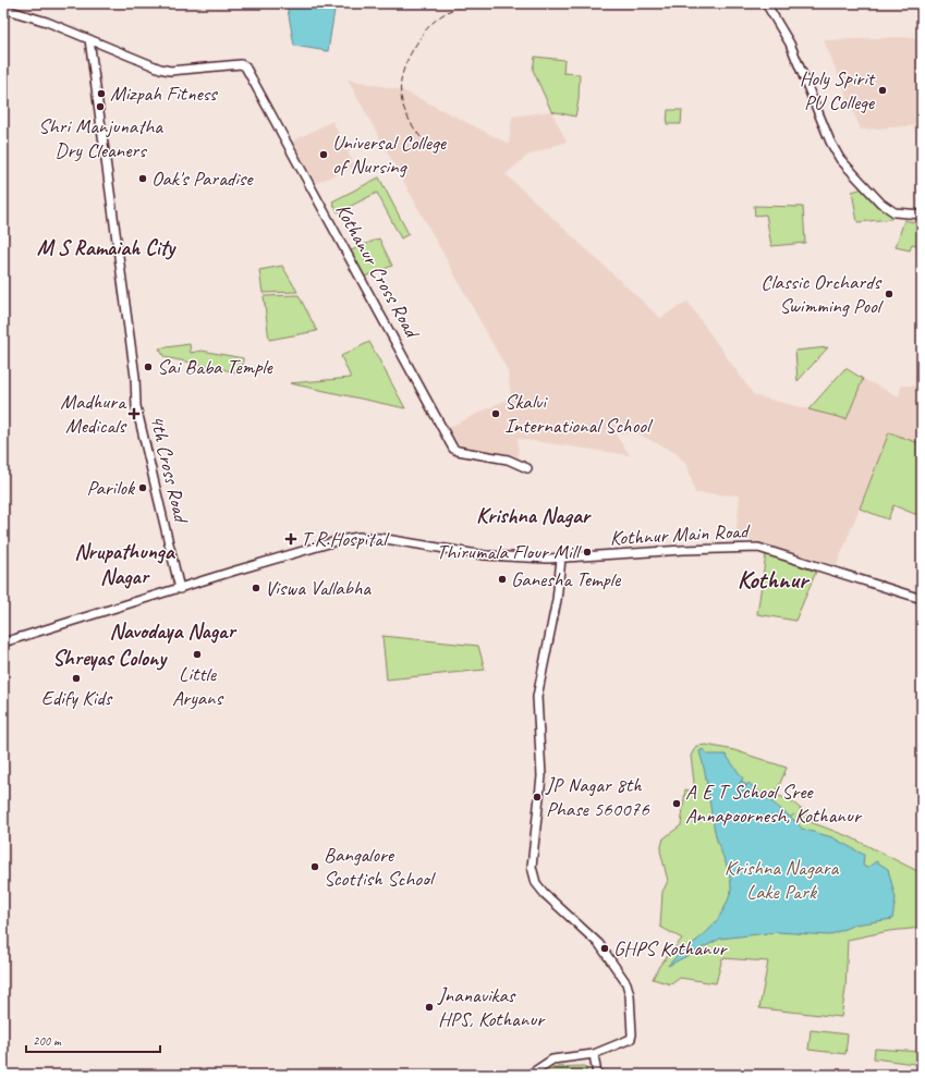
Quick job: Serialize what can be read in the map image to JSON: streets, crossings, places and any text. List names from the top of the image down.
{
  "streets": {
    "street": ["Kothanur Cross Road", "4th Cross Road", "Kothnur Main Road"]
  },
  "crossings": [
    ["Kothanur Cross Road", "4th Cross Road"],
    ["4th Cross Road", "Kothnur Main Road"]
  ],
  "districts": [
    "M S Ramaiah City",
    "Krishna Nagar",
    "Nrupathunga Nagar",
    "Kothnur",
    "Navodaya Nagar",
    "Shreyas Colony"
  ],
  "parks": ["Krishna Nagara Lake Park"],
  "places": {
    "other": [
      "Holy Spirit PU College",
      "Mizpah Fitness",
      "Shri Manjunatha Dry Cleaners",
      "Universal College of Nursing",
      "Oak's Paradise",
      "Classic Orchards Swimming Pool",
      "Sai Baba Temple",
      "Skalvi International School",
      "Parilok",
      "Thirumala Flour Mill",
      "Ganesha Temple",
      "Viswa Vallabha",
      "Little Aryans",
      "Edify Kids",
      "JP Nagar 8th Phase 560076",
      "A E T School Sree Annapoornesh, Kothanur",
      "Bangalore Scottish School",
      "GHPS Kothanur",
      "Jnanavikas HPS, Kothanur"
    ],
    "health": ["Madhura Medicals", "T.R.Hospital"]
  },
  "scale_bar": "200 m"
}
